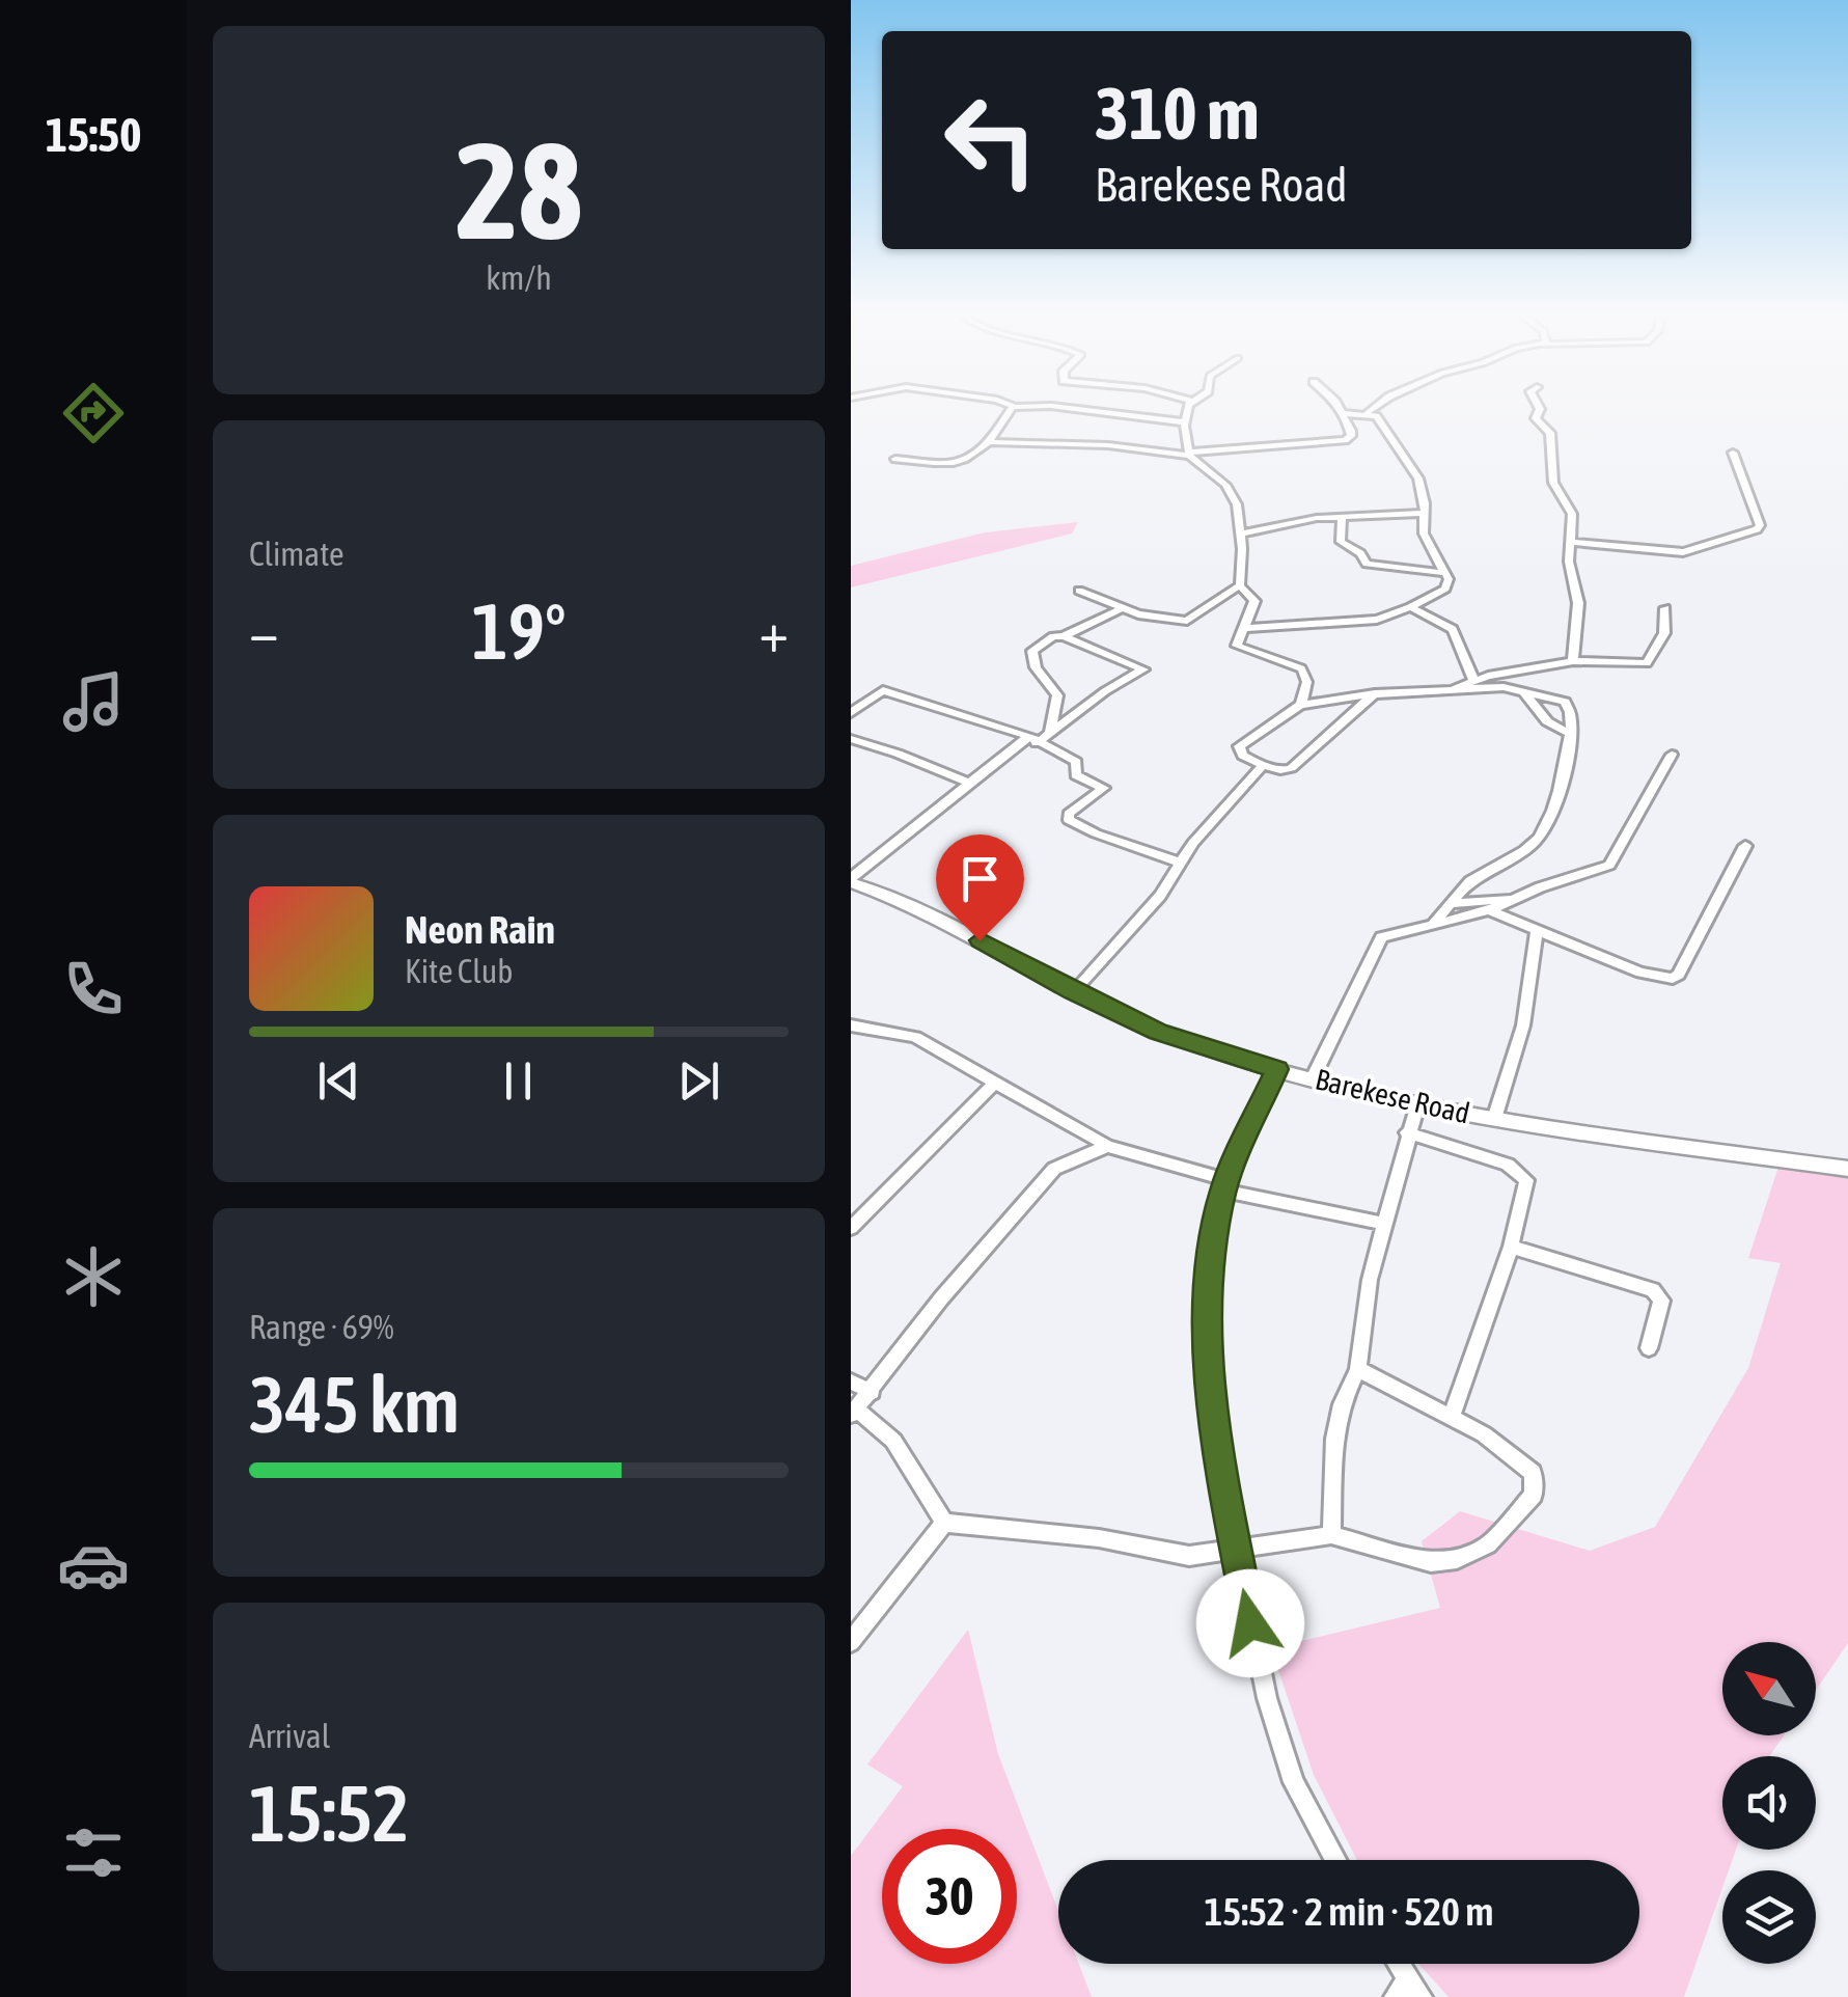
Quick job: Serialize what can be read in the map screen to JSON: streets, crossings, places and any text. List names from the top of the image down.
{
  "streets": {
    "main road": ["Barekese Road"]
  },
  "north": "top left",
  "page": {
    "tabs": "15:50",
    "tile": [
      ["28", "km/h"],
      "Climate",
      ["Range · 69%", "345 km"],
      ["Arrival", "15:52"]
    ],
    "turn": ["310 m", "Barekese Road"],
    "heat": ["−", "19°", "+"],
    "song": ["Neon Rain", "Kite Club"],
    "limit": "30",
    "trip": "15:52 · 2 min · 520 m"
  }
}
